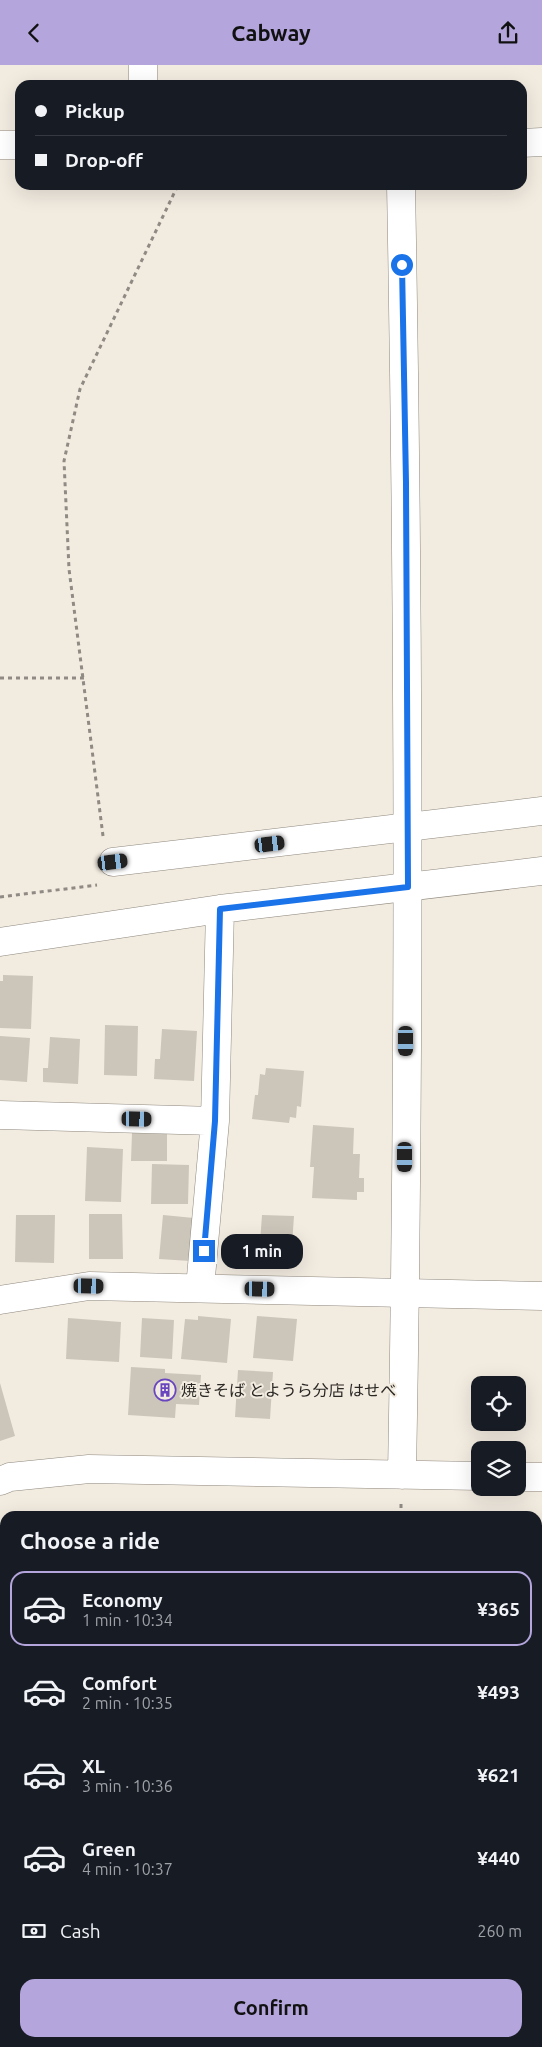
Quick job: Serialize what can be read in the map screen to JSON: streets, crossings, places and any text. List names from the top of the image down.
{
  "places": {
    "building": ["焼きそば とようら分店 はせべ"]
  },
  "page": {
    "header": "Cabway",
    "banner": ["Pickup", "Drop-off"],
    "bubble": "1 min",
    "heading": "Choose a ride",
    "list": [
      {
        "name": "Economy",
        "note": "1 min · 10:34",
        "value": "¥365"
      },
      {
        "name": "Comfort",
        "note": "2 min · 10:35",
        "value": "¥493"
      },
      {
        "name": "XL",
        "note": "3 min · 10:36",
        "value": "¥621"
      },
      {
        "name": "Green",
        "note": "4 min · 10:37",
        "value": "¥440"
      }
    ],
    "pay": ["Cash", "260 m"],
    "buttons": "Confirm"
  }
}
